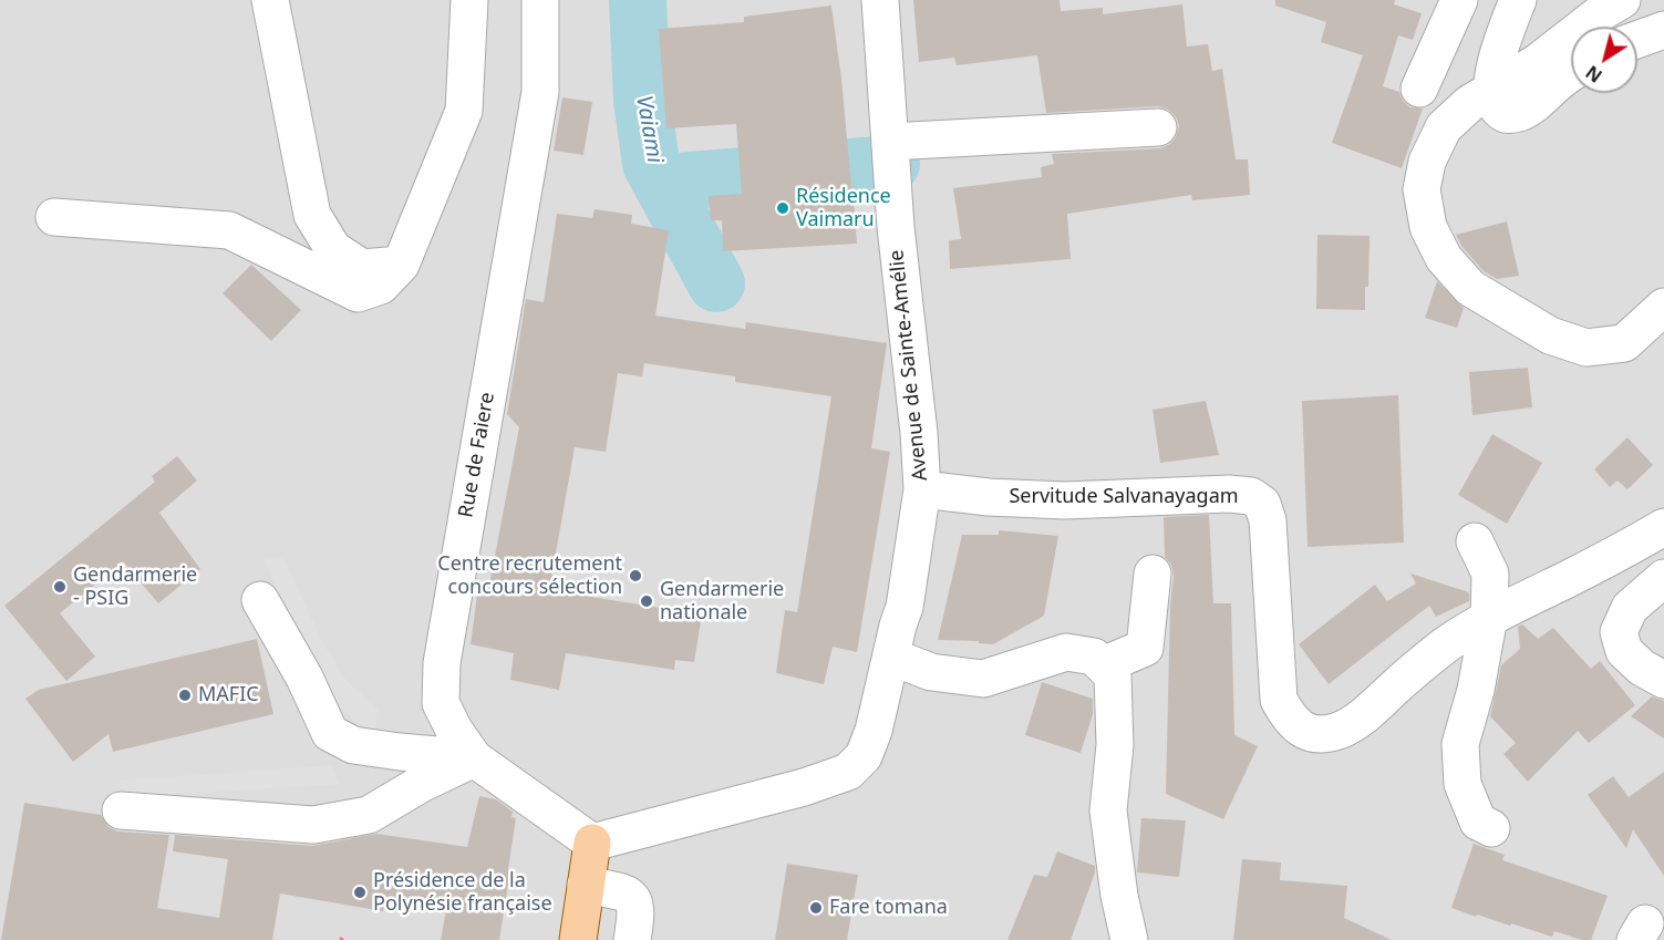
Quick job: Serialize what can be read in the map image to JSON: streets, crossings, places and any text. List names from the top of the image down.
{
  "streets": {
    "street": ["Avenue de Sainte-Amélie", "Rue de Faiere", "Servitude Salvanayagam"]
  },
  "crossings": [
    ["Avenue de Sainte-Amélie", "Rue de Faiere"],
    ["Avenue de Sainte-Amélie", "Servitude Salvanayagam"]
  ],
  "water": ["Vaiami"],
  "places": [
    "Résidence Vaimaru",
    "Centre recrutement concours sélection",
    "Gendarmerie - PSIG",
    "Gendarmerie nationale",
    "MAFIC",
    "Présidence de la Polynésie française",
    "Fare tomana"
  ],
  "north": "bottom left"
}
